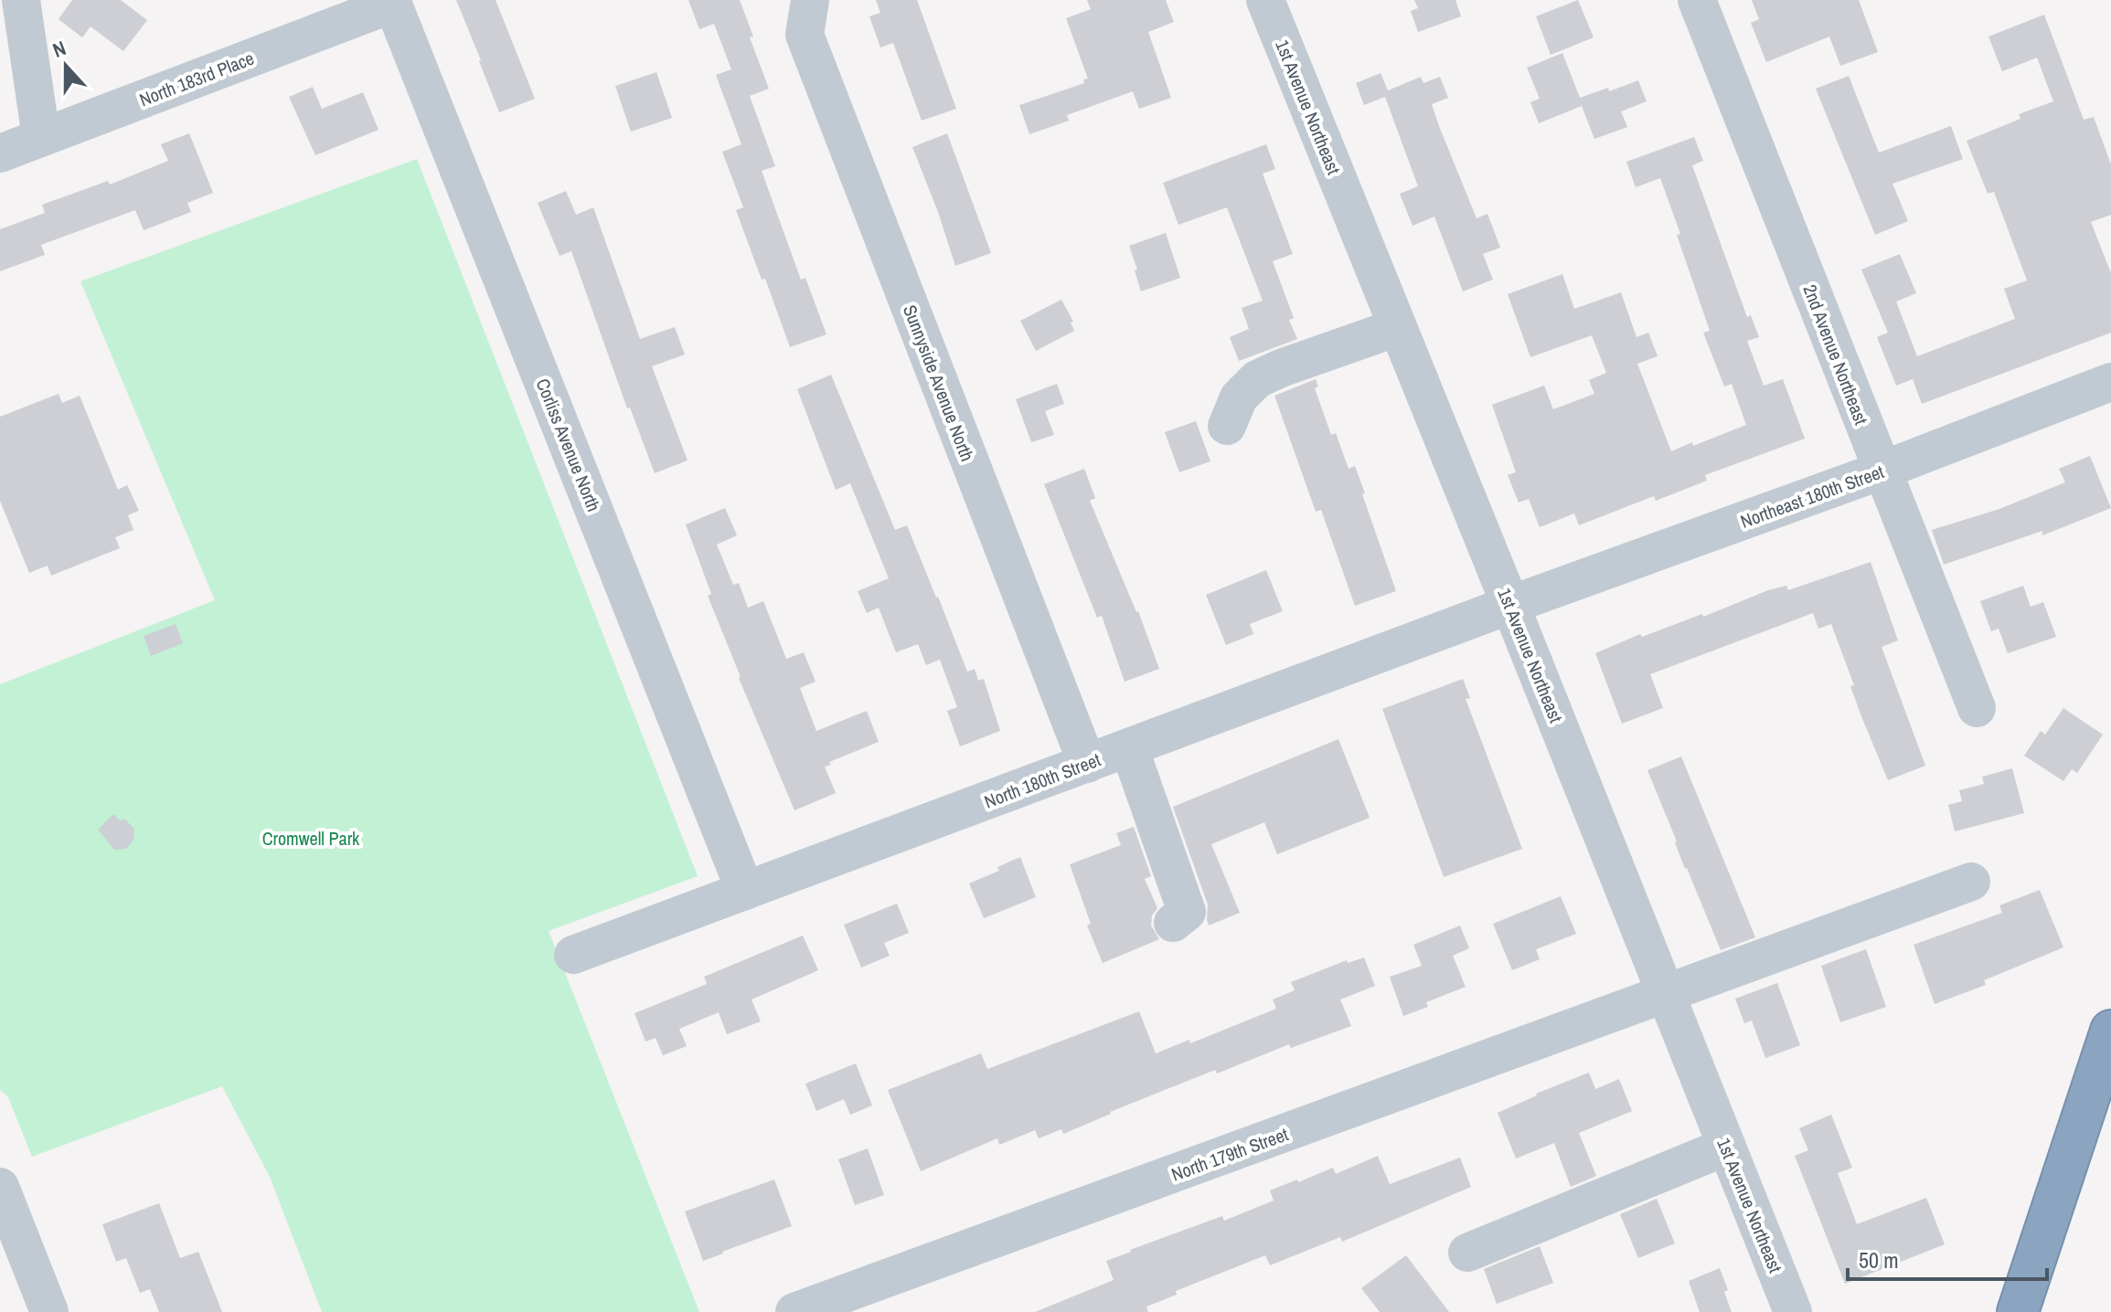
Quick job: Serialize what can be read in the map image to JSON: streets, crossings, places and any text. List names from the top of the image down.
{
  "streets": {
    "street": [
      "North 183rd Place",
      "1st Avenue Northeast",
      "2nd Avenue Northeast",
      "Sunnyside Avenue North",
      "Corliss Avenue North",
      "Northeast 180th Street",
      "North 180th Street",
      "North 179th Street"
    ]
  },
  "crossings": [
    ["North 183rd Place", "Corliss Avenue North"],
    ["1st Avenue Northeast", "Northeast 180th Street"],
    ["1st Avenue Northeast", "North 180th Street"],
    ["1st Avenue Northeast", "North 179th Street"],
    ["2nd Avenue Northeast", "Northeast 180th Street"],
    ["Sunnyside Avenue North", "North 180th Street"],
    ["Corliss Avenue North", "North 180th Street"],
    ["Northeast 180th Street", "North 180th Street"]
  ],
  "parks": ["Cromwell Park"],
  "scale_bar": "50 m",
  "north": "top"
}
